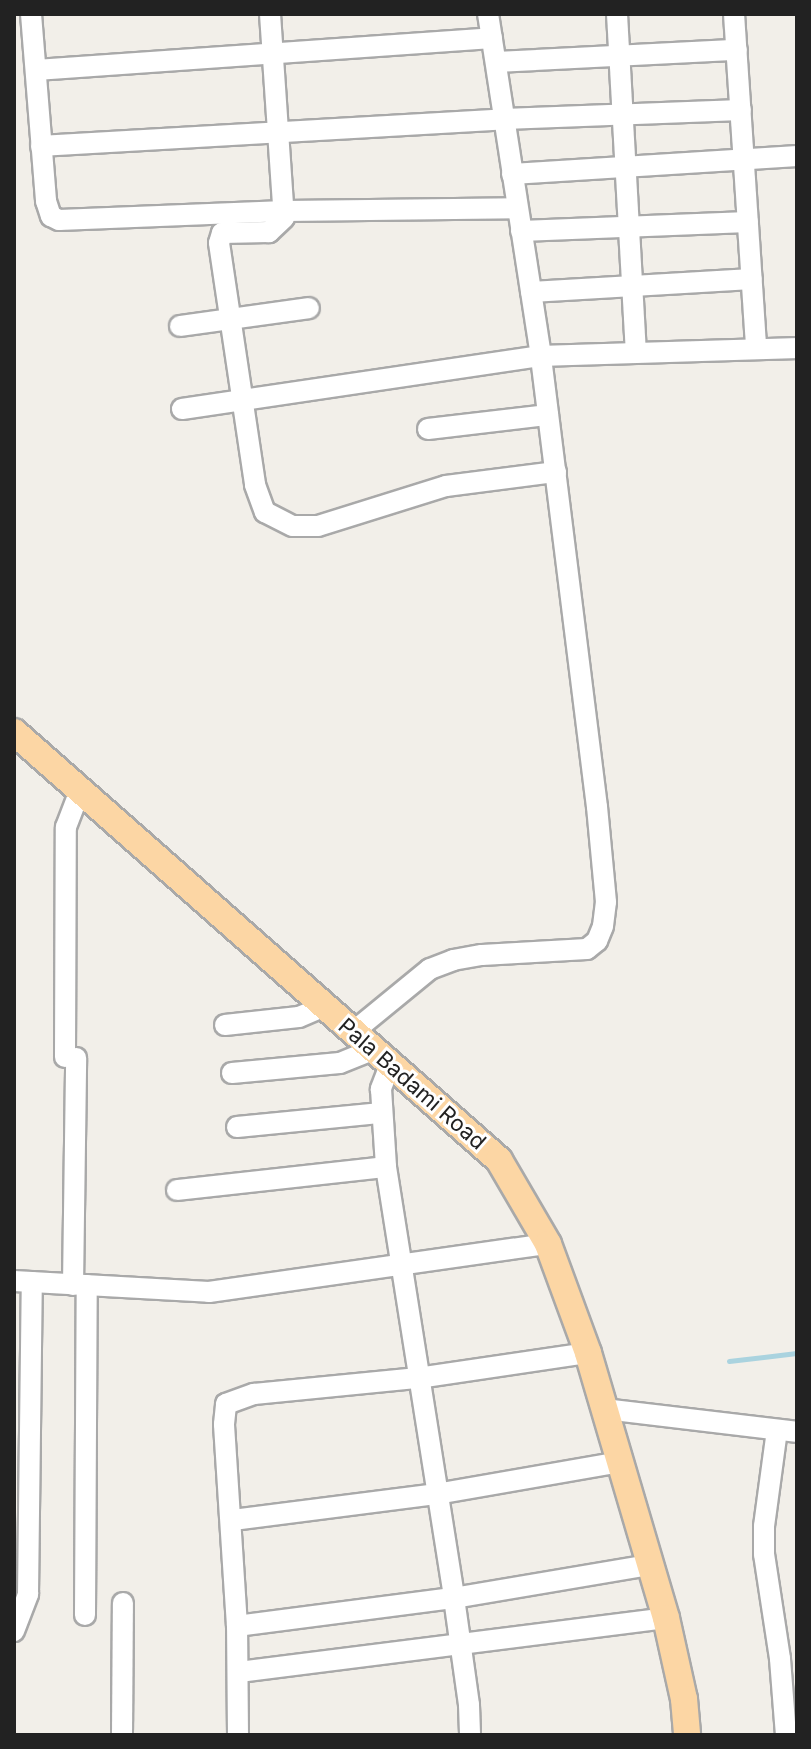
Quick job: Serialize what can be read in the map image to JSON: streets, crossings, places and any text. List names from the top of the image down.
{
  "streets": {
    "main road": ["Pala Badami Road"]
  }
}
